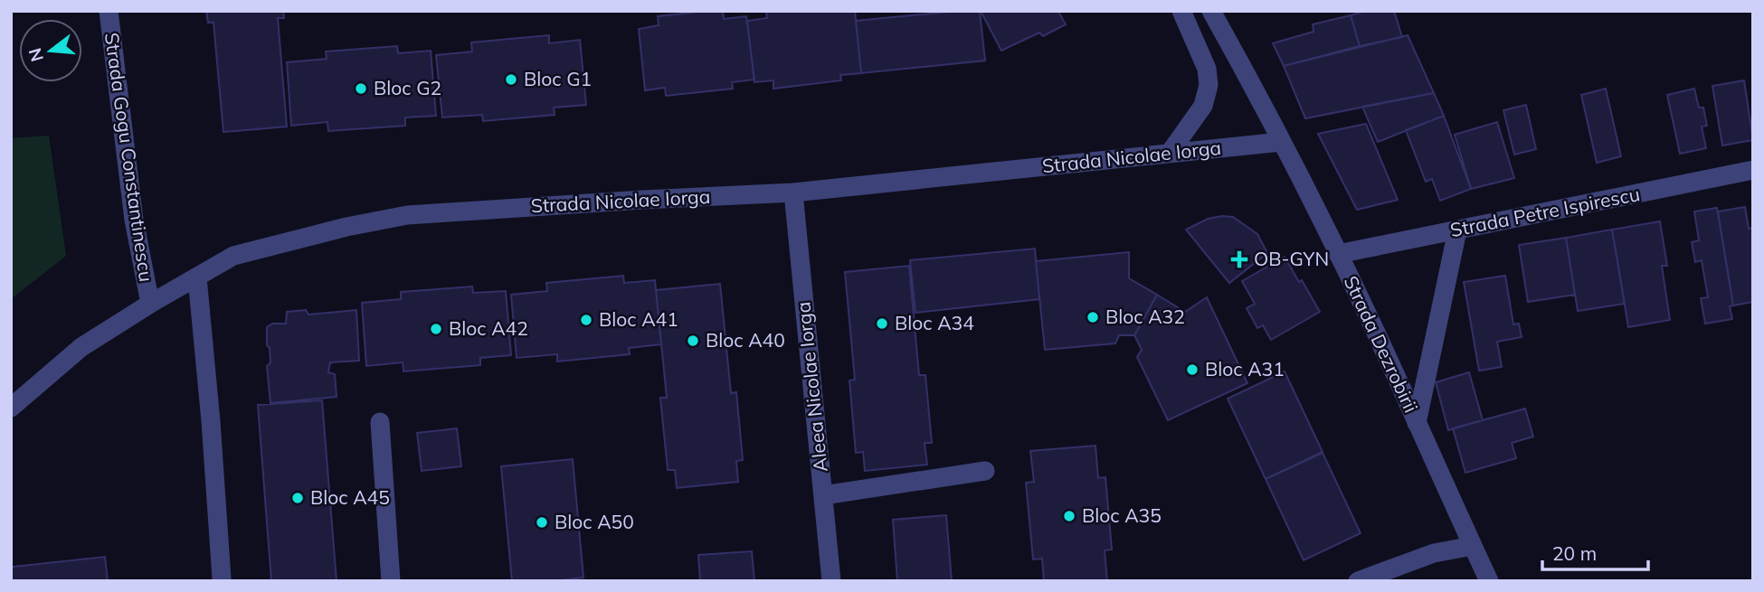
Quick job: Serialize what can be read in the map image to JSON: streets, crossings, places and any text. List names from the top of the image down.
{
  "streets": {
    "street": [
      "Strada Gogu Constantinescu",
      "Strada Nicolae Iorga",
      "Strada Petre Ispirescu",
      "Strada Dezrobirii",
      "Aleea Nicolae Iorga"
    ]
  },
  "crossings": [
    ["Strada Gogu Constantinescu", "Strada Nicolae Iorga"],
    ["Strada Nicolae Iorga", "Strada Dezrobirii"],
    ["Strada Nicolae Iorga", "Aleea Nicolae Iorga"],
    ["Strada Petre Ispirescu", "Strada Dezrobirii"]
  ],
  "places": {
    "other": [
      "Bloc G1",
      "Bloc G2",
      "Bloc A32",
      "Bloc A41",
      "Bloc A34",
      "Bloc A42",
      "Bloc A40",
      "Bloc A31",
      "Bloc A45",
      "Bloc A35",
      "Bloc A50"
    ],
    "health": ["OB-GYN"]
  },
  "scale_bar": "20 m",
  "north": "left"
}
